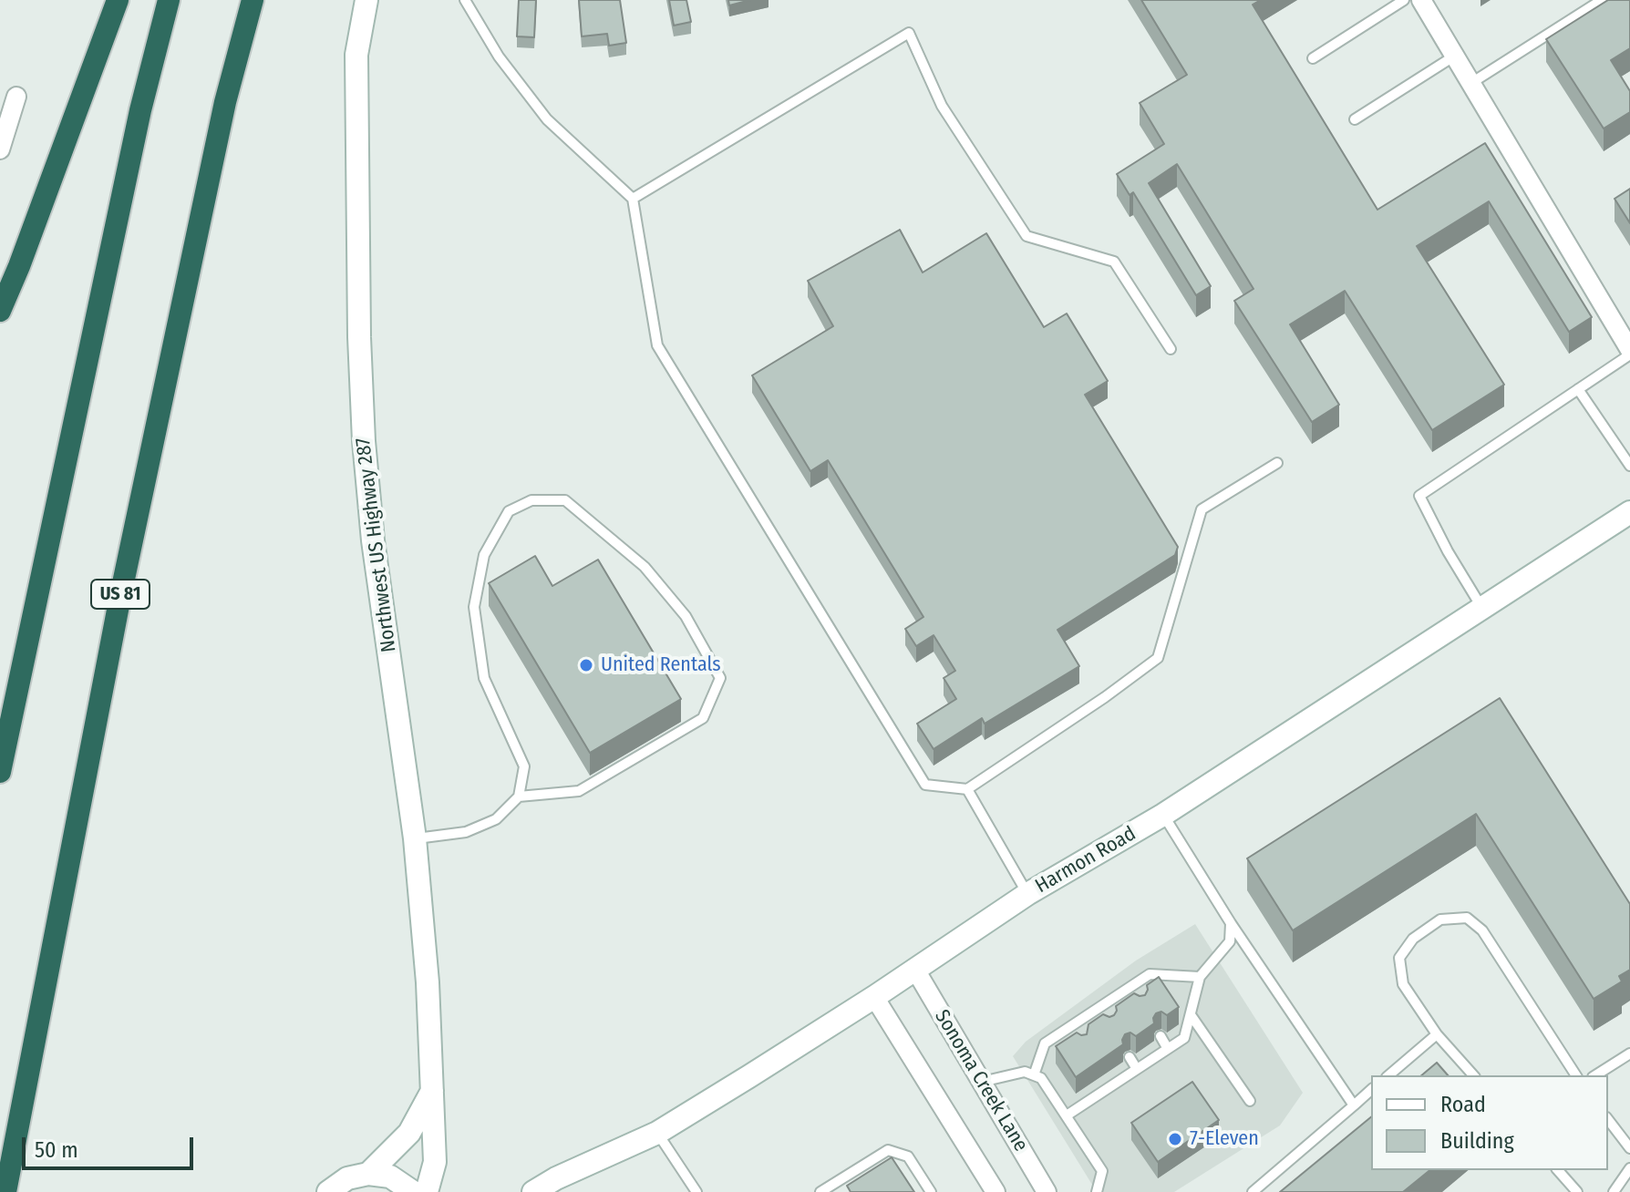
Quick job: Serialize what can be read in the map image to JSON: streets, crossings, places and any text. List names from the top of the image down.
{
  "streets": {
    "highway": ["US 81"],
    "main road": ["Northwest US Highway 287", "Harmon Road"],
    "street": ["Sonoma Creek Lane"]
  },
  "crossings": [
    ["Harmon Road", "Sonoma Creek Lane"]
  ],
  "places": ["United Rentals", "7-Eleven"],
  "legend": ["Road", "Building"],
  "scale_bar": "50 m"
}
